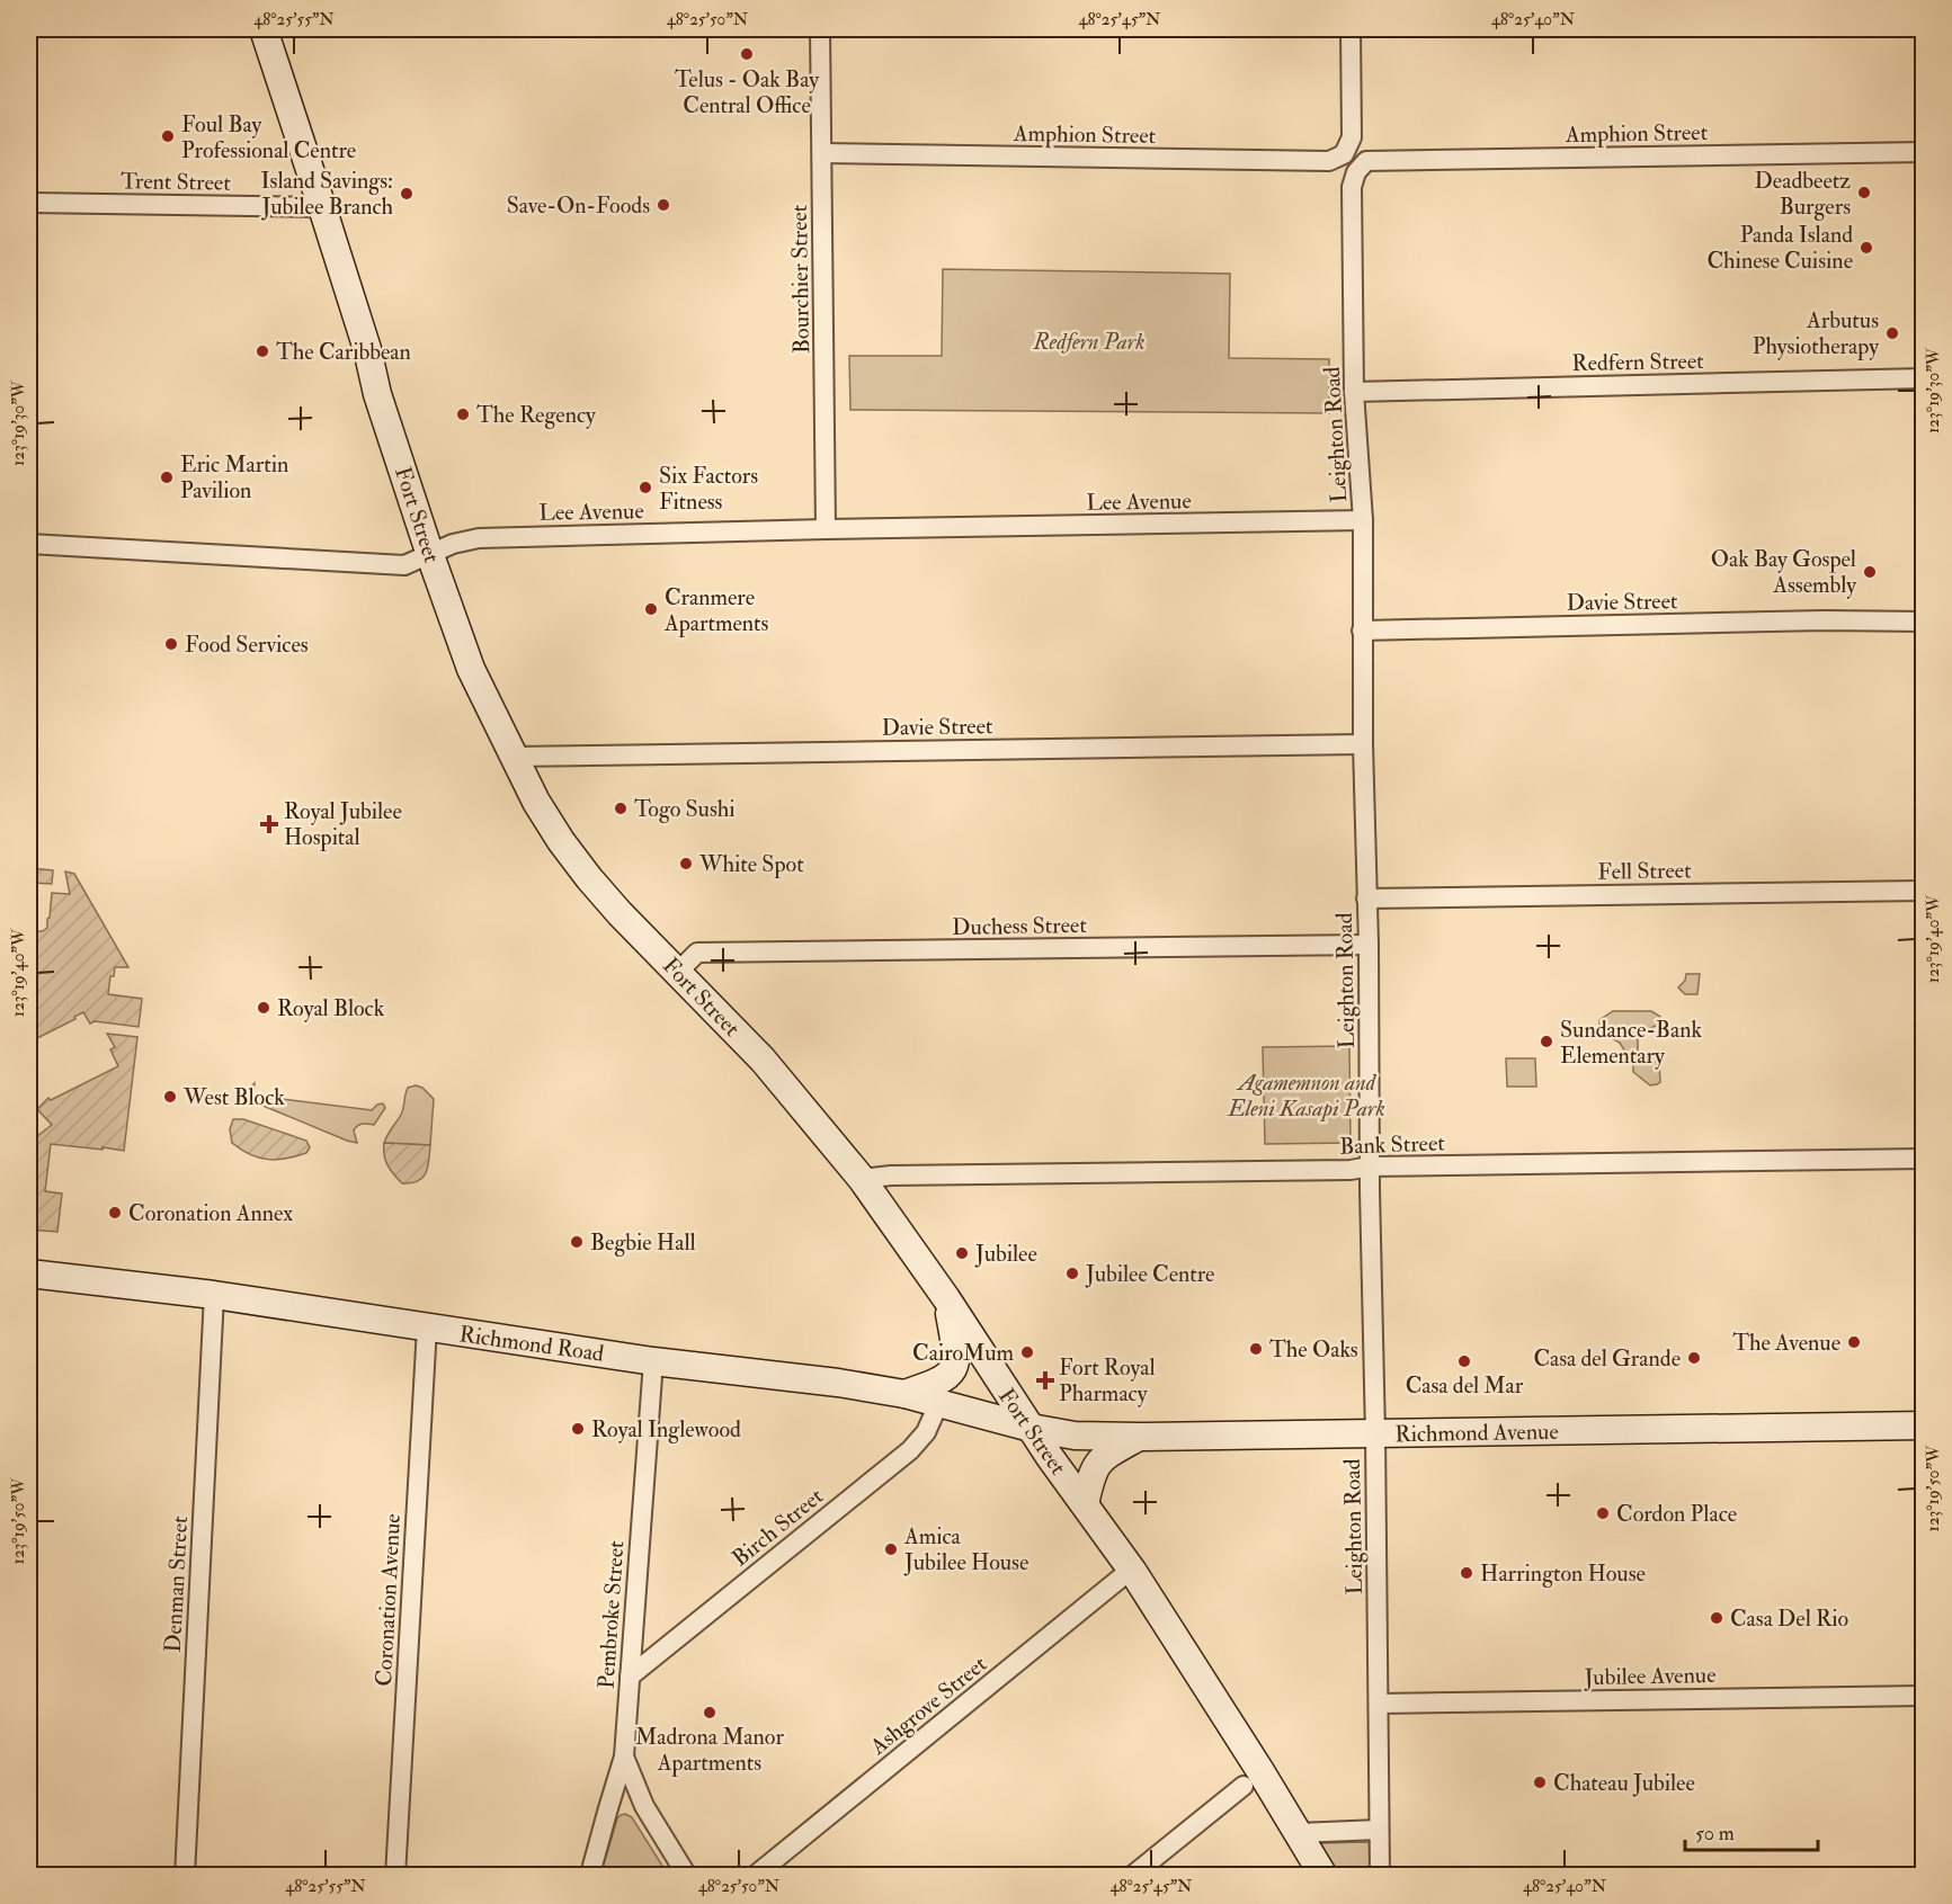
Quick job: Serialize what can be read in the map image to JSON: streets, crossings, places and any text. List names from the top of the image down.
{
  "streets": {
    "main road": ["Fort Street", "Richmond Road", "Richmond Avenue"],
    "street": [
      "Amphion Street",
      "Trent Street",
      "Bourchier Street",
      "Redfern Street",
      "Leighton Road",
      "Lee Avenue",
      "Davie Street",
      "Fell Street",
      "Duchess Street",
      "Bank Street",
      "Birch Street",
      "Denman Street",
      "Coronation Avenue",
      "Pembroke Street",
      "Jubilee Avenue",
      "Ashgrove Street"
    ]
  },
  "crossings": [
    ["Amphion Street", "Bourchier Street"],
    ["Amphion Street", "Leighton Road"],
    ["Trent Street", "Fort Street"],
    ["Bourchier Street", "Lee Avenue"],
    ["Redfern Street", "Leighton Road"],
    ["Leighton Road", "Lee Avenue"],
    ["Leighton Road", "Davie Street"],
    ["Leighton Road", "Fell Street"],
    ["Leighton Road", "Duchess Street"],
    ["Leighton Road", "Bank Street"],
    ["Leighton Road", "Richmond Avenue"],
    ["Leighton Road", "Jubilee Avenue"],
    ["Lee Avenue", "Fort Street"],
    ["Fort Street", "Davie Street"],
    ["Fort Street", "Duchess Street"],
    ["Fort Street", "Bank Street"],
    ["Fort Street", "Richmond Road"],
    ["Fort Street", "Richmond Avenue"],
    ["Fort Street", "Ashgrove Street"],
    ["Richmond Road", "Richmond Avenue"],
    ["Richmond Road", "Birch Street"],
    ["Richmond Road", "Denman Street"],
    ["Richmond Road", "Coronation Avenue"],
    ["Richmond Road", "Pembroke Street"],
    ["Birch Street", "Pembroke Street"]
  ],
  "parks": ["Redfern Park", "Agamemnon and Eleni Kasapi Park"],
  "places": {
    "other": [
      "Telus - Oak Bay Central Office",
      "Foul Bay Professional Centre",
      "Deadbeetz Burgers",
      "Island Savings: Jubilee Branch",
      "Save-On-Foods",
      "Panda Island Chinese Cuisine",
      "Arbutus Physiotherapy",
      "The Caribbean",
      "The Regency",
      "Eric Martin Pavilion",
      "Six Factors Fitness",
      "Oak Bay Gospel Assembly",
      "Cranmere Apartments",
      "Food Services",
      "Togo Sushi",
      "White Spot",
      "Royal Block",
      "Sundance-Bank Elementary",
      "West Block",
      "Coronation Annex",
      "Begbie Hall",
      "Jubilee",
      "Jubilee Centre",
      "The Avenue",
      "The Oaks",
      "CairoMum",
      "Casa del Grande",
      "Casa del Mar",
      "Royal Inglewood",
      "Cordon Place",
      "Amica Jubilee House",
      "Harrington House",
      "Casa Del Rio",
      "Madrona Manor Apartments",
      "Chateau Jubilee"
    ],
    "health": ["Royal Jubilee Hospital", "Fort Royal Pharmacy"]
  },
  "scale_bar": "50 m",
  "coordinates": [
    "48°25'55\"N",
    "48°25'50\"N",
    "48°25'45\"N",
    "48°25'40\"N",
    "123°19'30\"W",
    "123°19'40\"W",
    "123°19'50\"W"
  ]
}
